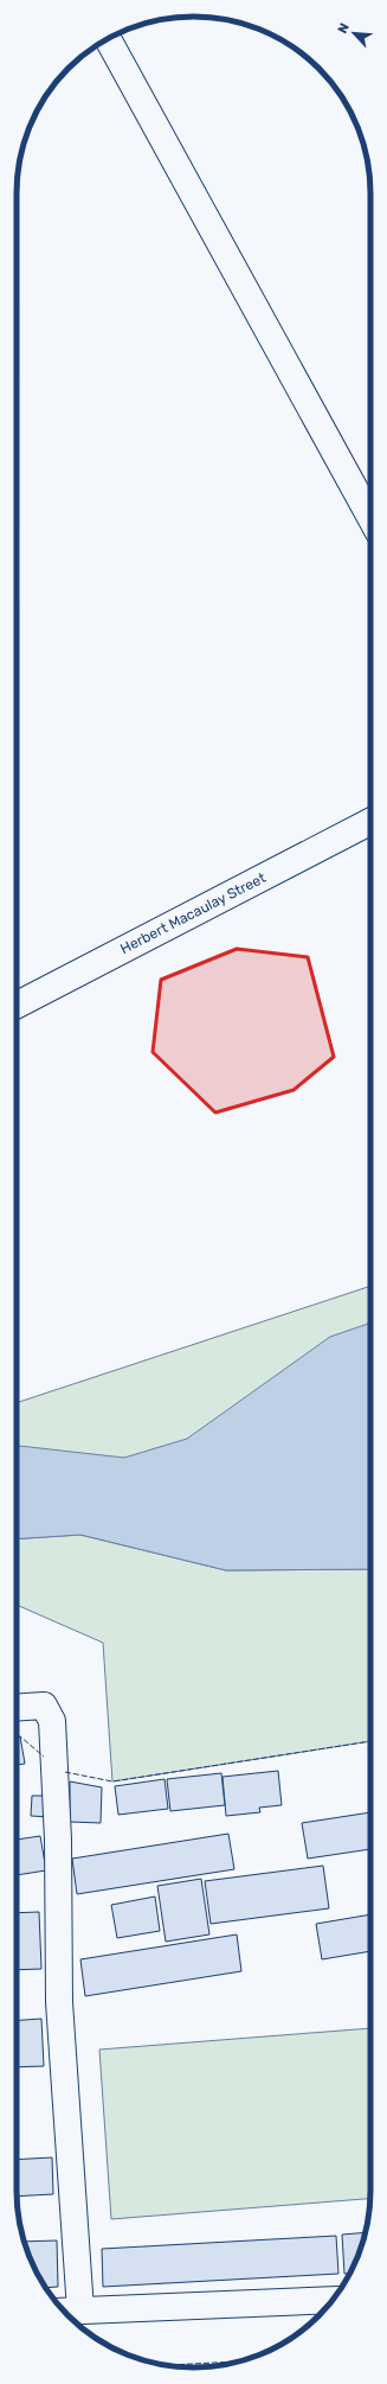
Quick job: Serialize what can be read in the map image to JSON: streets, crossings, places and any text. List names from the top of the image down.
{
  "streets": {
    "street": ["Herbert Macaulay Street"]
  },
  "north": "top left"
}
